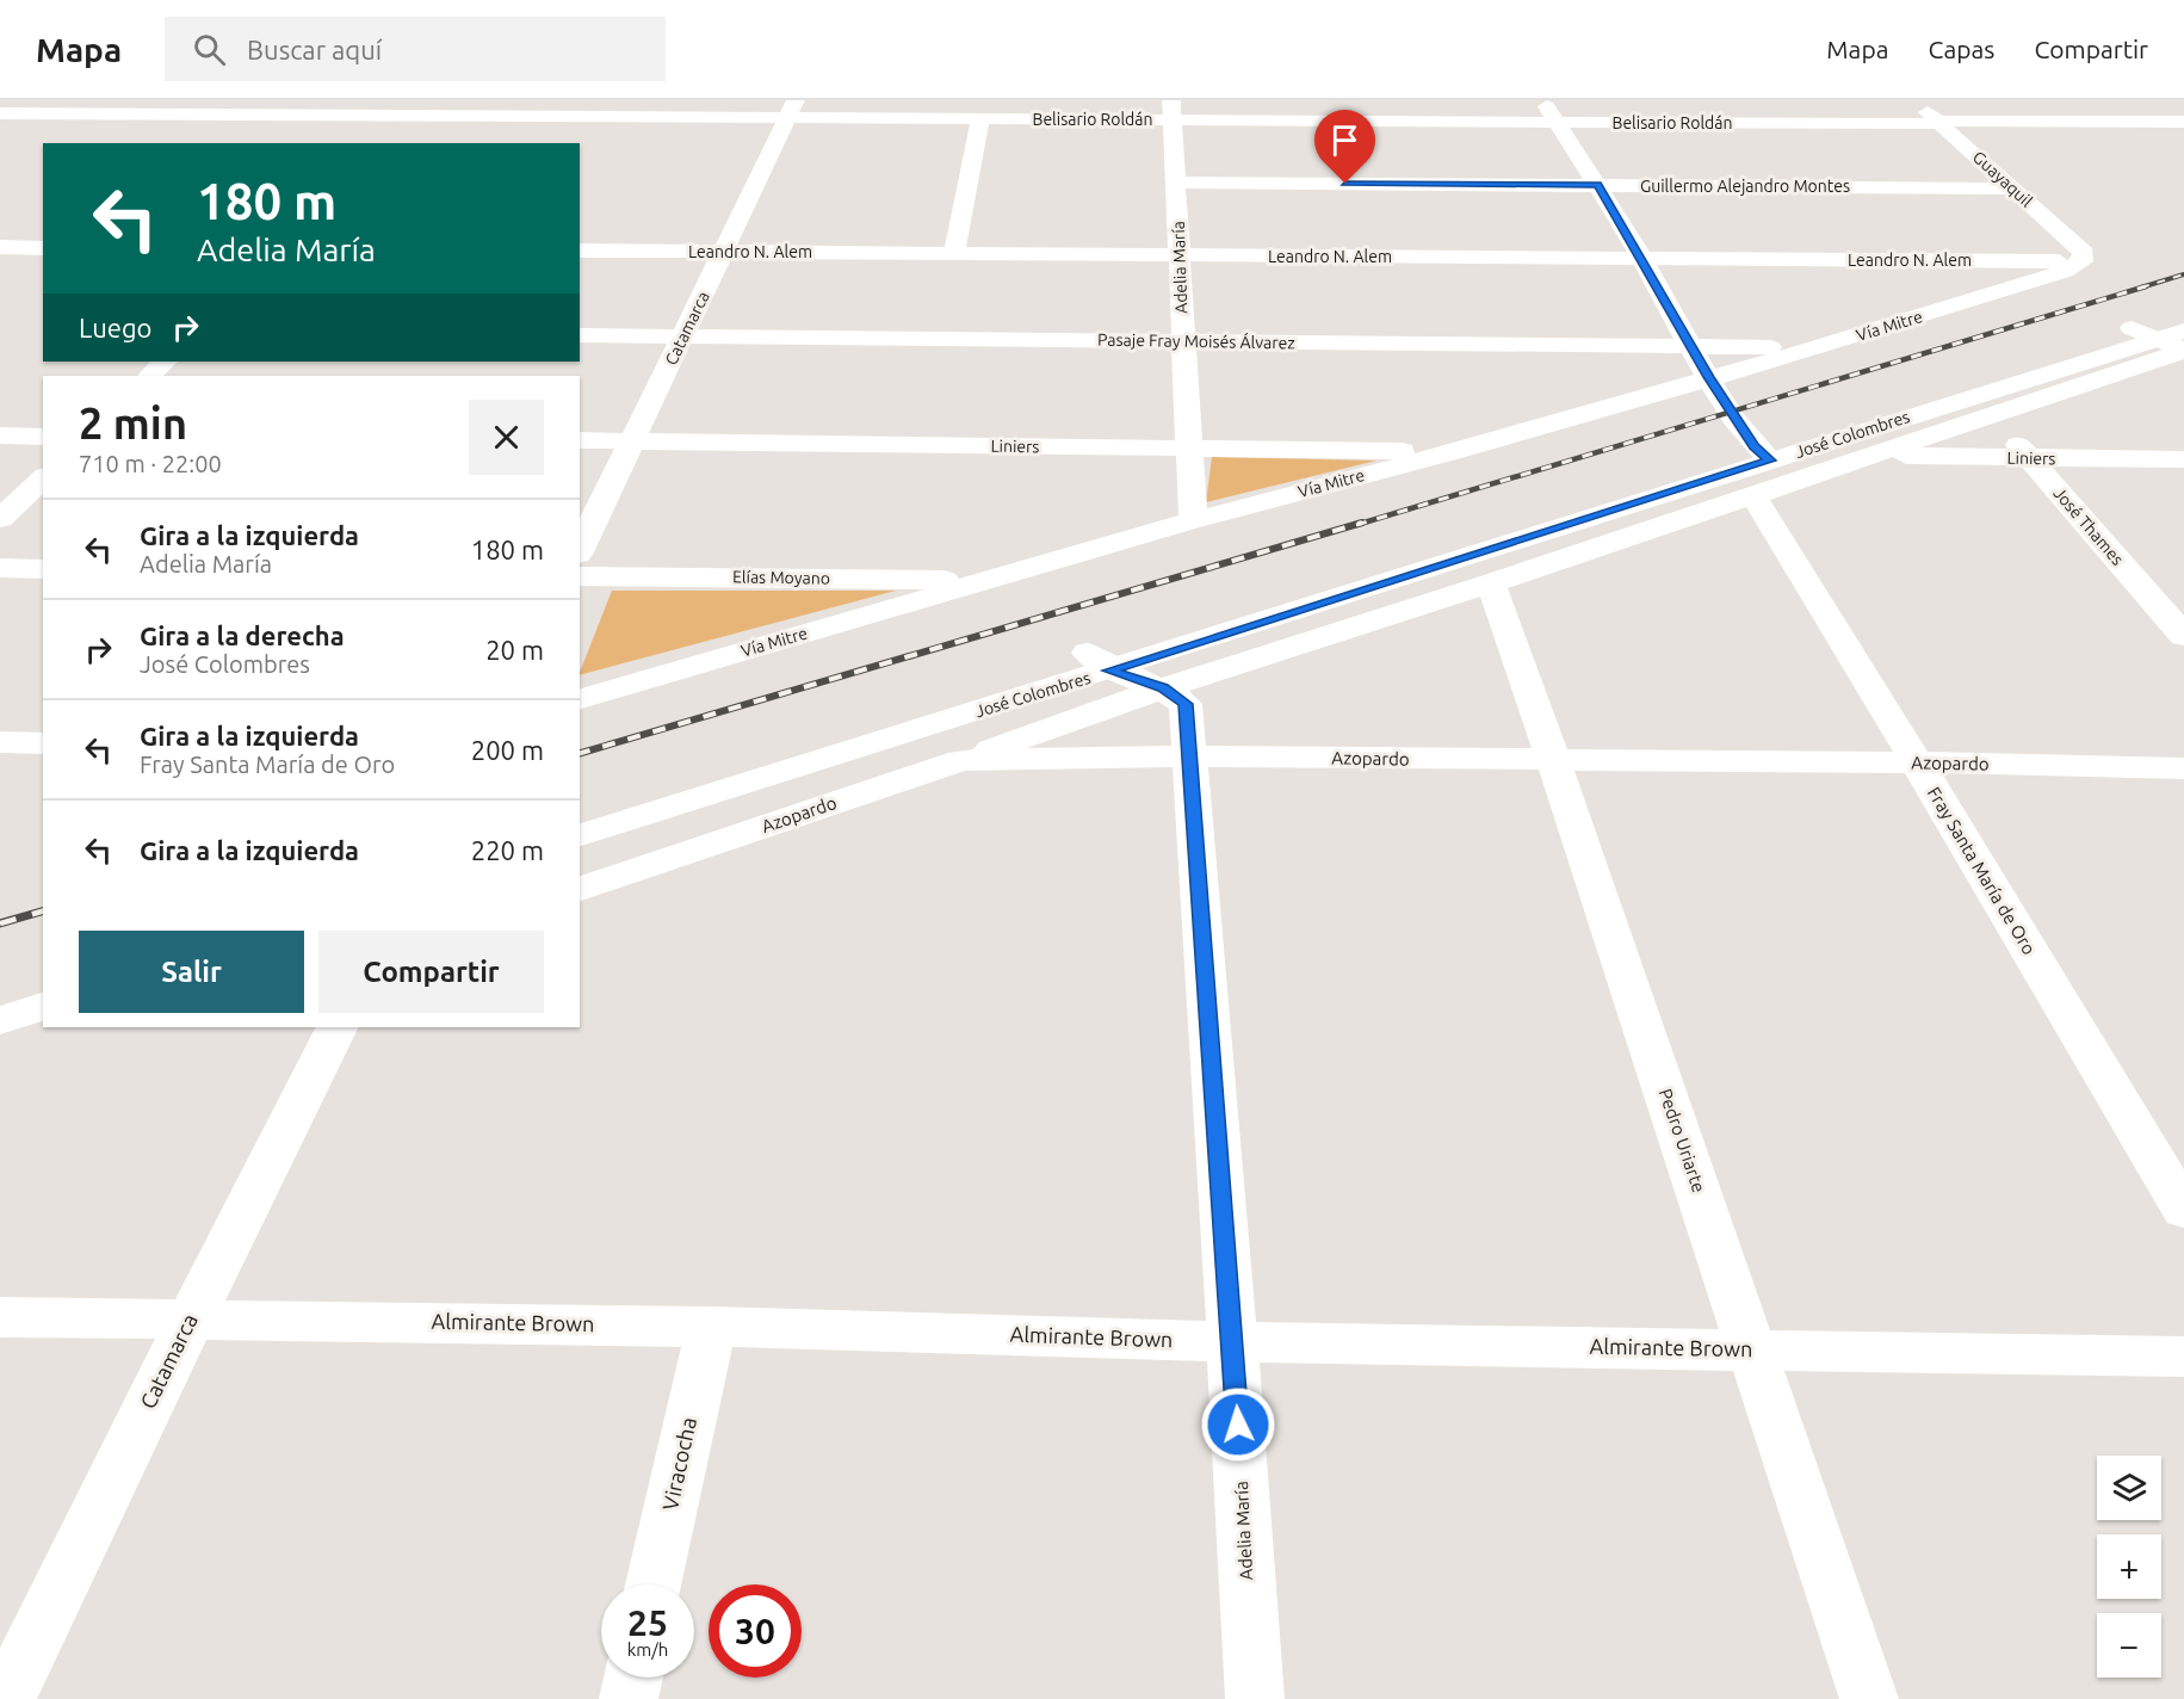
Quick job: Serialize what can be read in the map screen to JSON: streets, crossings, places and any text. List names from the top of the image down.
{
  "streets": {
    "street": [
      "Belisario Roldán",
      "Guayaquil",
      "Guillermo Alejandro Montes",
      "Leandro N. Alem",
      "Adelia María",
      "Vía Mitre",
      "Catamarca",
      "Pasaje Fray Moisés Álvarez",
      "José Colombres",
      "Liniers",
      "José Thames",
      "Elías Moyano",
      "Azopardo",
      "Fray Santa María de Oro",
      "Pedro Uriarte",
      "Almirante Brown",
      "Viracocha"
    ]
  },
  "crossings": [
    ["Belisario Roldán", "Guayaquil"],
    ["Belisario Roldán", "Adelia María"],
    ["Belisario Roldán", "Catamarca"],
    ["Guayaquil", "Guillermo Alejandro Montes"],
    ["Guayaquil", "Leandro N. Alem"],
    ["Guayaquil", "Vía Mitre"],
    ["Guillermo Alejandro Montes", "Adelia María"],
    ["Leandro N. Alem", "Adelia María"],
    ["Leandro N. Alem", "Vía Mitre"],
    ["Leandro N. Alem", "Catamarca"],
    ["Adelia María", "Vía Mitre"],
    ["Adelia María", "Pasaje Fray Moisés Álvarez"],
    ["Adelia María", "José Colombres"],
    ["Adelia María", "Liniers"],
    ["Adelia María", "Azopardo"],
    ["Adelia María", "Almirante Brown"],
    ["Vía Mitre", "Pasaje Fray Moisés Álvarez"],
    ["Vía Mitre", "Liniers"],
    ["Vía Mitre", "Elías Moyano"],
    ["Catamarca", "Pasaje Fray Moisés Álvarez"],
    ["Catamarca", "Liniers"],
    ["Catamarca", "Almirante Brown"],
    ["José Colombres", "Liniers"],
    ["José Colombres", "José Thames"],
    ["José Colombres", "Azopardo"],
    ["José Colombres", "Fray Santa María de Oro"],
    ["José Colombres", "Pedro Uriarte"],
    ["Liniers", "José Thames"],
    ["Azopardo", "Fray Santa María de Oro"],
    ["Azopardo", "Pedro Uriarte"],
    ["Pedro Uriarte", "Almirante Brown"],
    ["Almirante Brown", "Viracocha"]
  ],
  "page": {
    "header": "Mapa",
    "search": "Buscar aquí",
    "nav": ["Mapa", "Capas", "Compartir"],
    "turn": ["180 m", "Adelia María"],
    "then": "Luego",
    "heading": ["2 min", "710 m · 22:00"],
    "list": [
      {
        "name": "Gira a la izquierda",
        "note": "Adelia María",
        "value": "180 m"
      },
      {
        "name": "Gira a la derecha",
        "note": "José Colombres",
        "value": "20 m"
      },
      {
        "name": "Gira a la izquierda",
        "note": "Fray Santa María de Oro",
        "value": "200 m"
      },
      {
        "name": "Gira a la izquierda",
        "value": "220 m"
      }
    ],
    "buttons": ["Salir", "Compartir"],
    "map_buttons": ["+", "−"],
    "speed": "25 km/h",
    "limit": "30"
  }
}
